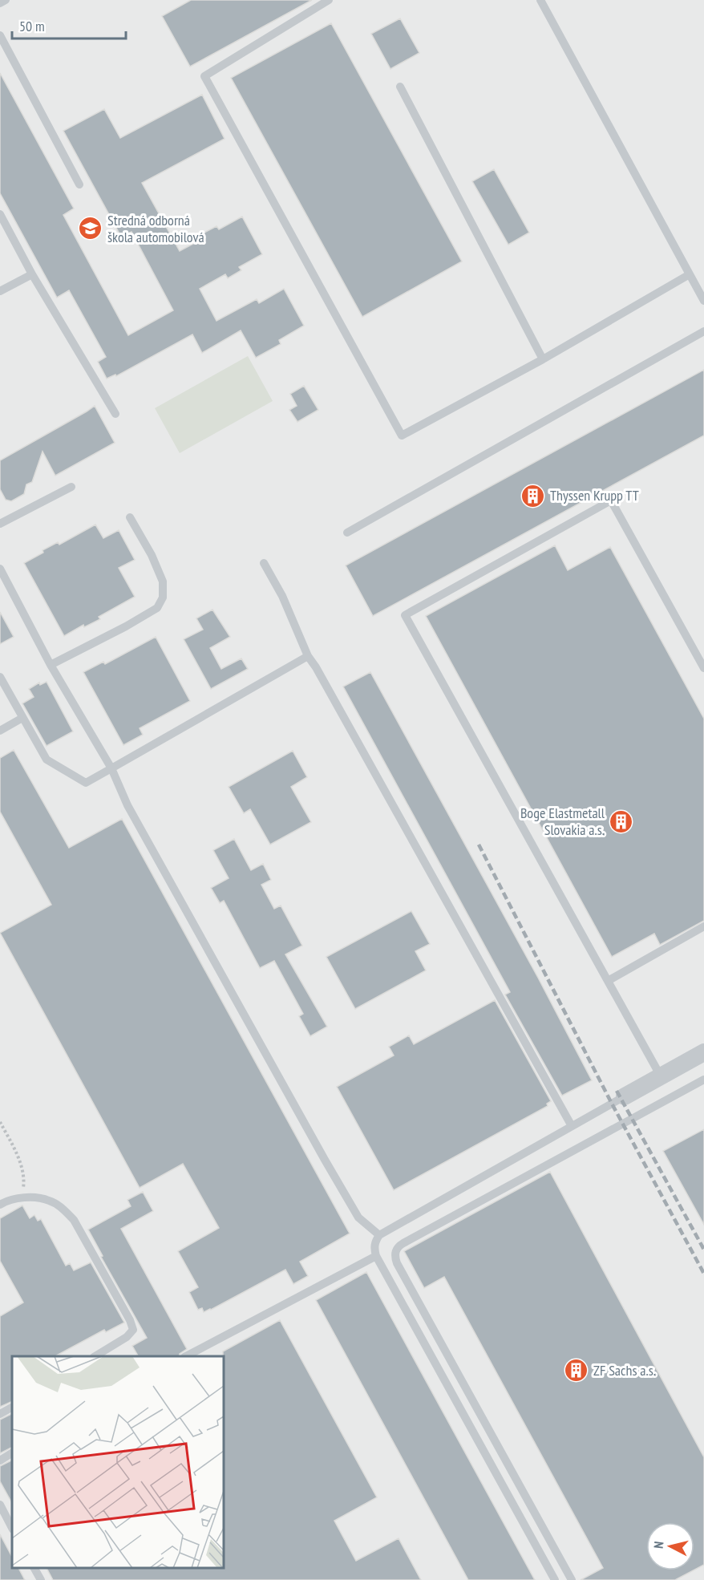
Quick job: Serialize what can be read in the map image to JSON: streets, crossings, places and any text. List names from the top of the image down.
{
  "places": {
    "school or university": ["Stredná odborná škola automobilová"],
    "building": ["Thyssen Krupp TT", "Boge Elastmetall Slovakia a.s.", "ZF Sachs a.s."]
  },
  "scale_bar": "50 m",
  "north": "left"
}
